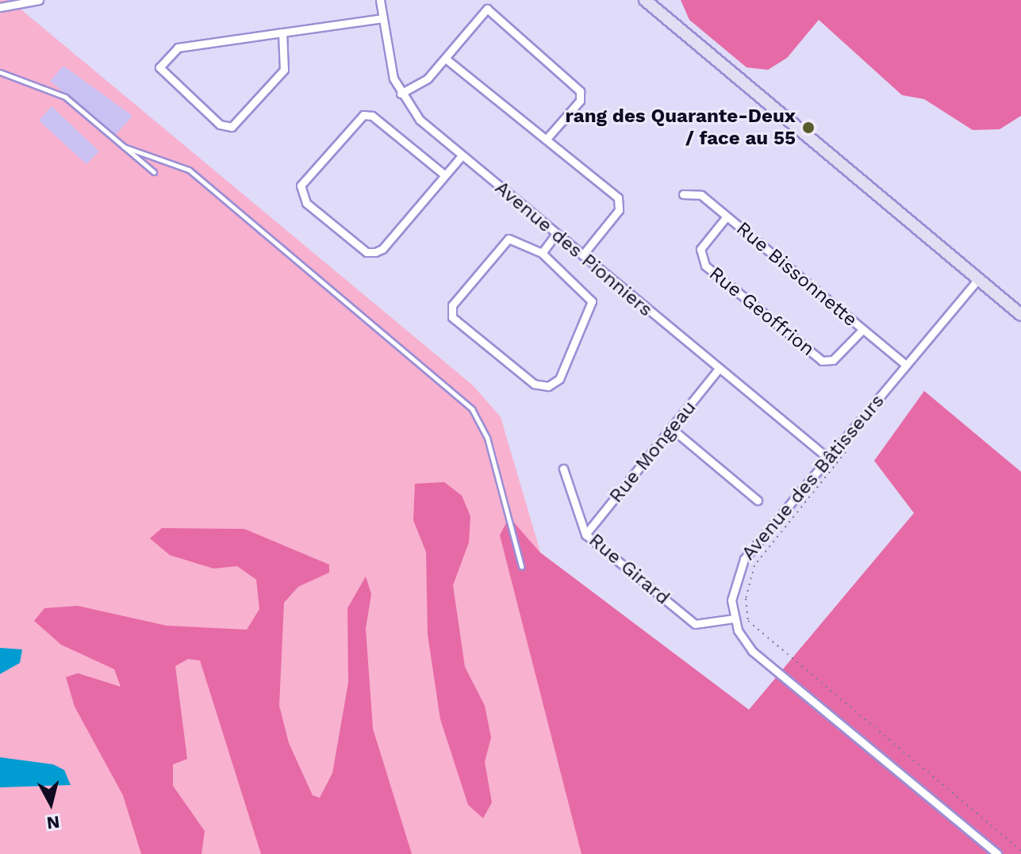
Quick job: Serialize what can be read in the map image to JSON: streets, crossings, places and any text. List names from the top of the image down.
{
  "streets": {
    "street": [
      "Avenue des Pionniers",
      "Rue Bissonnette",
      "Rue Geoffrion",
      "Rue Mongeau",
      "Avenue des Bâtisseurs",
      "Rue Girard"
    ]
  },
  "crossings": [
    ["Avenue des Pionniers", "Rue Mongeau"],
    ["Avenue des Pionniers", "Avenue des Bâtisseurs"],
    ["Rue Bissonnette", "Rue Geoffrion"],
    ["Rue Bissonnette", "Avenue des Bâtisseurs"],
    ["Rue Mongeau", "Rue Girard"],
    ["Avenue des Bâtisseurs", "Rue Girard"]
  ],
  "places": ["rang des Quarante-Deux / face au 55"],
  "north": "bottom"
}
